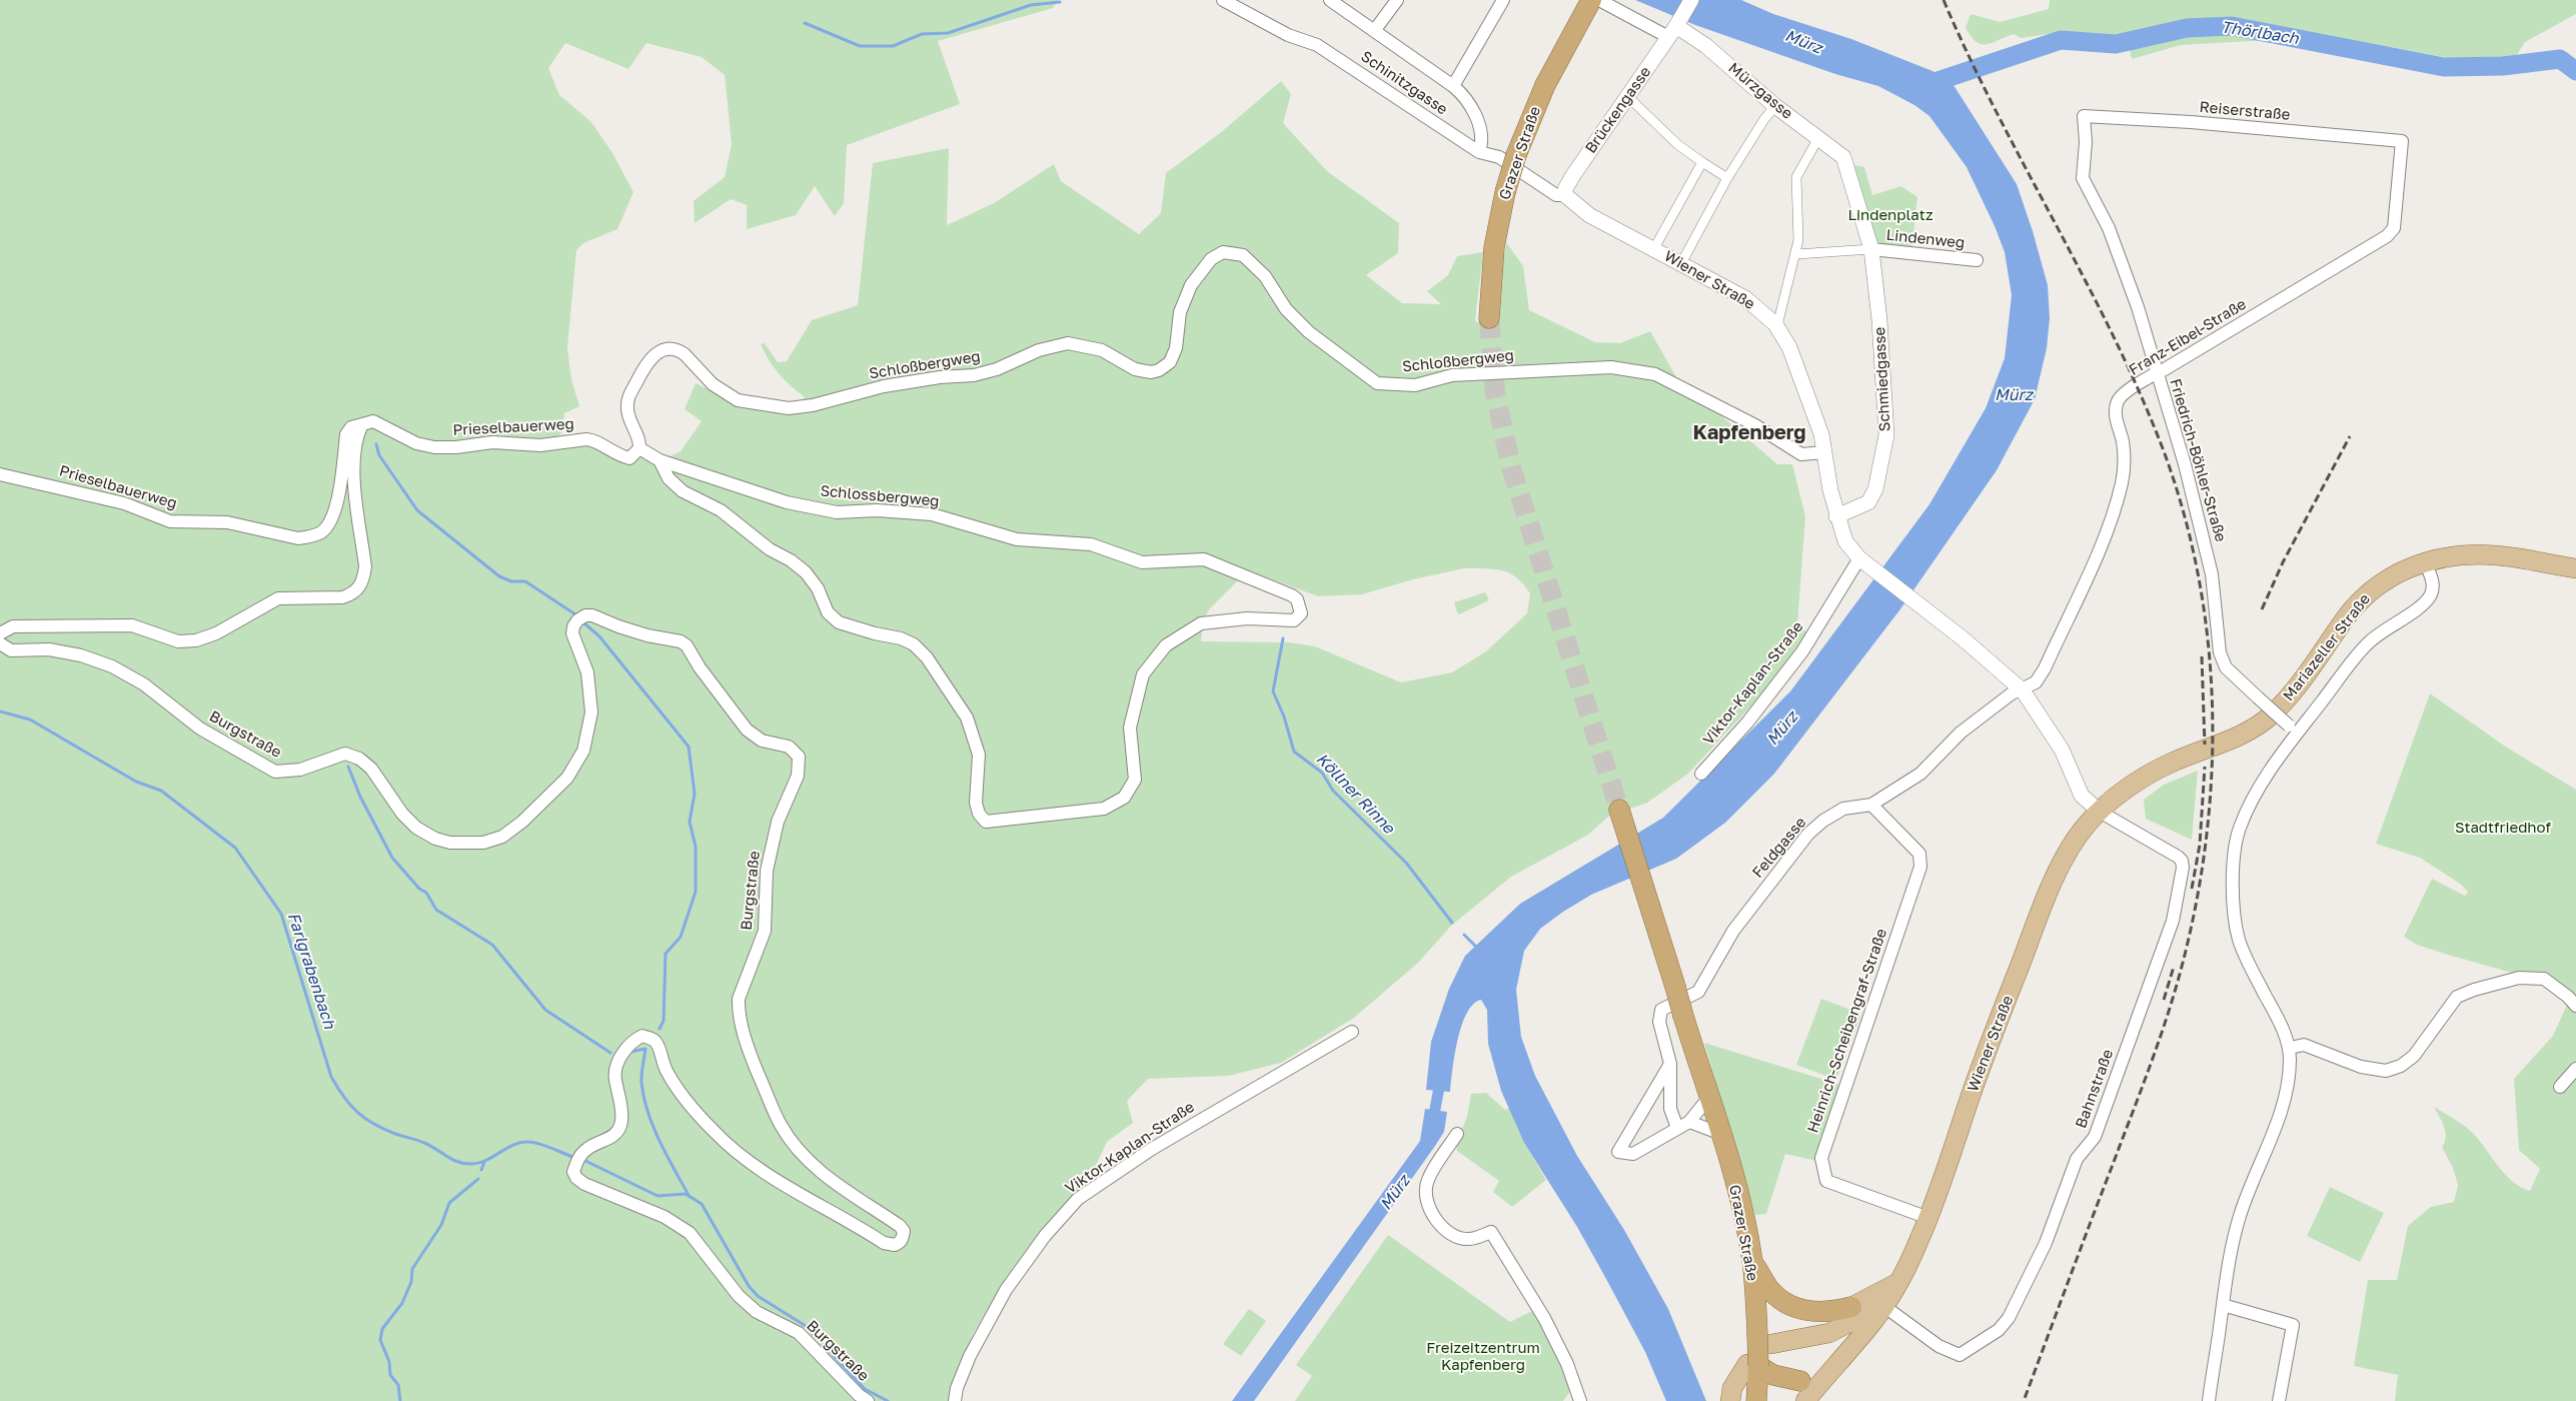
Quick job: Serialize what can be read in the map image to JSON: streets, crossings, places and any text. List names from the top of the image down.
{
  "streets": {
    "highway": ["Grazer Straße"],
    "main road": ["Wiener Straße", "Mariazeller Straße"],
    "street": [
      "Schinitzgasse",
      "Mürzgasse",
      "Brückengasse",
      "Reiserstraße",
      "Lindenweg",
      "Franz-Eibel-Straße",
      "Schloßbergweg",
      "Schmiedgasse",
      "Prieselbauerweg",
      "Friedrich-Böhler-Straße",
      "Schlossbergweg",
      "Viktor-Kaplan-Straße",
      "Burgstraße",
      "Feldgasse",
      "Heinrich-Scheibengraf-Straße",
      "Bahnstraße"
    ]
  },
  "crossings": [
    ["Schinitzgasse", "Brückengasse"],
    ["Schinitzgasse", "Wiener Straße"],
    ["Mürzgasse", "Brückengasse"],
    ["Mürzgasse", "Grazer Straße"],
    ["Mürzgasse", "Lindenweg"],
    ["Mürzgasse", "Schmiedgasse"],
    ["Brückengasse", "Wiener Straße"],
    ["Reiserstraße", "Franz-Eibel-Straße"],
    ["Reiserstraße", "Friedrich-Böhler-Straße"],
    ["Lindenweg", "Schmiedgasse"],
    ["Wiener Straße", "Franz-Eibel-Straße"],
    ["Wiener Straße", "Schloßbergweg"],
    ["Wiener Straße", "Schmiedgasse"],
    ["Wiener Straße", "Mariazeller Straße"],
    ["Wiener Straße", "Viktor-Kaplan-Straße"],
    ["Wiener Straße", "Feldgasse"],
    ["Wiener Straße", "Heinrich-Scheibengraf-Straße"],
    ["Wiener Straße", "Bahnstraße"],
    ["Franz-Eibel-Straße", "Friedrich-Böhler-Straße"],
    ["Franz-Eibel-Straße", "Feldgasse"],
    ["Schloßbergweg", "Prieselbauerweg"],
    ["Schloßbergweg", "Schlossbergweg"],
    ["Prieselbauerweg", "Schlossbergweg"],
    ["Mariazeller Straße", "Bahnstraße"],
    ["Feldgasse", "Heinrich-Scheibengraf-Straße"]
  ],
  "districts": ["Kapfenberg"],
  "water": [
    "Thörlbach",
    "Mürz",
    "Köllner Rinne",
    "Farlgrabenbach"
  ],
  "parks": ["Lindenplatz", "Stadtfriedhof", "Freizeitzentrum Kapfenberg"]
}
